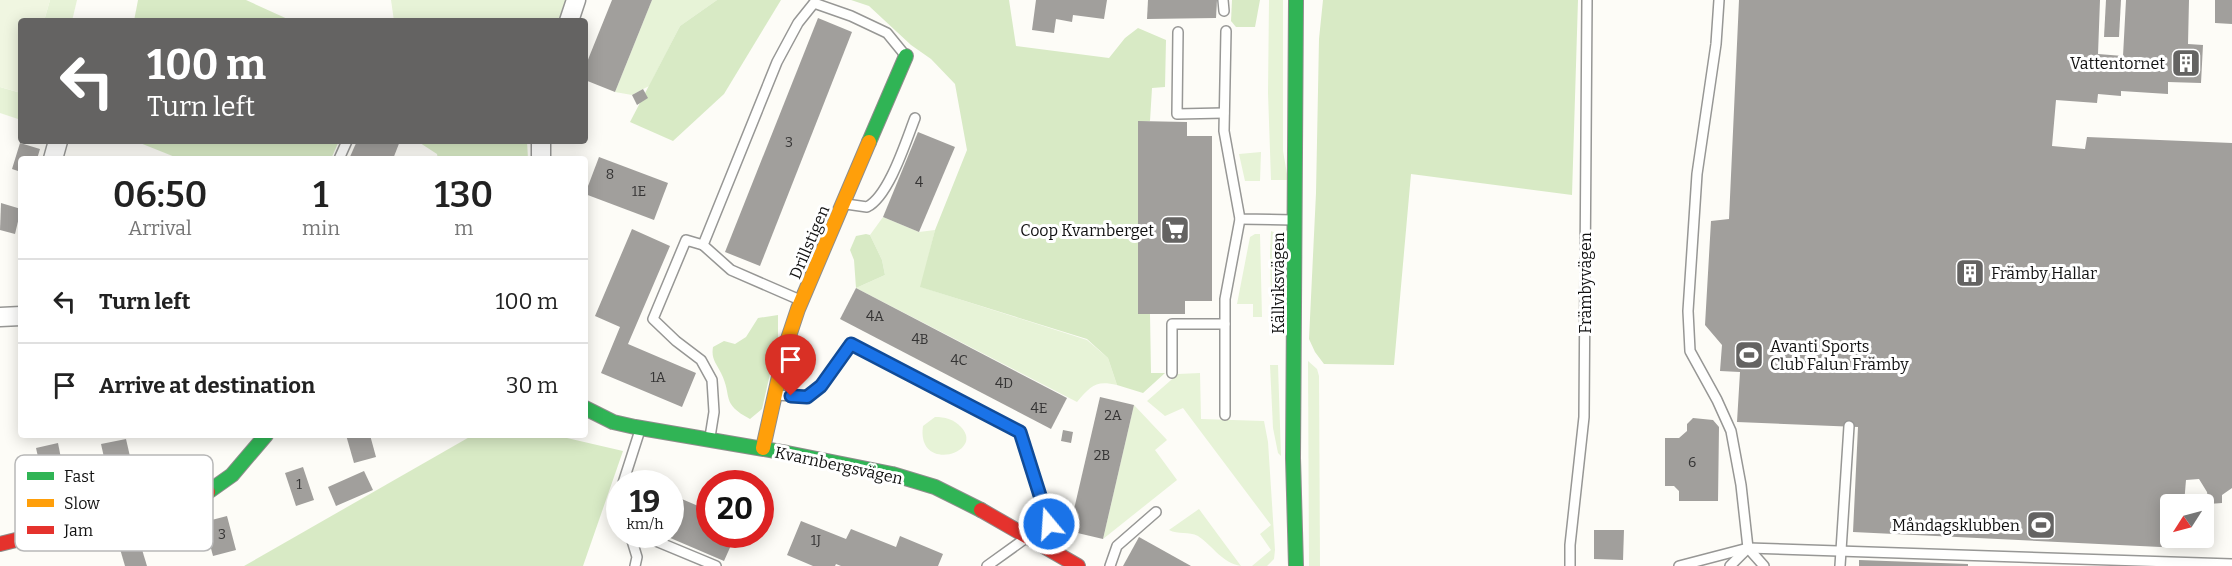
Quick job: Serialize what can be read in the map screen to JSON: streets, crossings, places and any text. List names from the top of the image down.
{
  "streets": {
    "street": ["Drillstigen", "Källviksvägen", "Kvarnbergsvägen"],
    "lane": ["Främbyvägen"]
  },
  "crossings": [
    ["Drillstigen", "Kvarnbergsvägen"]
  ],
  "places": {
    "building": ["Vattentornet", "Främby Hallar"],
    "supermarket": ["Coop Kvarnberget"],
    "sports": ["Avanti Sports Club Falun Främby", "Måndagsklubben"]
  },
  "house_numbers": [
    "3",
    "8",
    "4",
    "1E",
    "4A",
    "4B",
    "4C",
    "1A",
    "4D",
    "4E",
    "2A",
    "2B",
    "6",
    "1",
    "3",
    "1J"
  ],
  "legend": ["Fast", "Slow", "Jam"],
  "north": "bottom left",
  "page": {
    "turn": ["100 m", "Turn left"],
    "eta": [
      "06:50",
      "Arrival",
      "1",
      "min",
      "130",
      "m"
    ],
    "list": [
      {
        "name": "Turn left",
        "value": "100 m"
      },
      {
        "name": "Arrive at destination",
        "value": "30 m"
      }
    ],
    "speed": "19 km/h",
    "limit": "20"
  }
}
